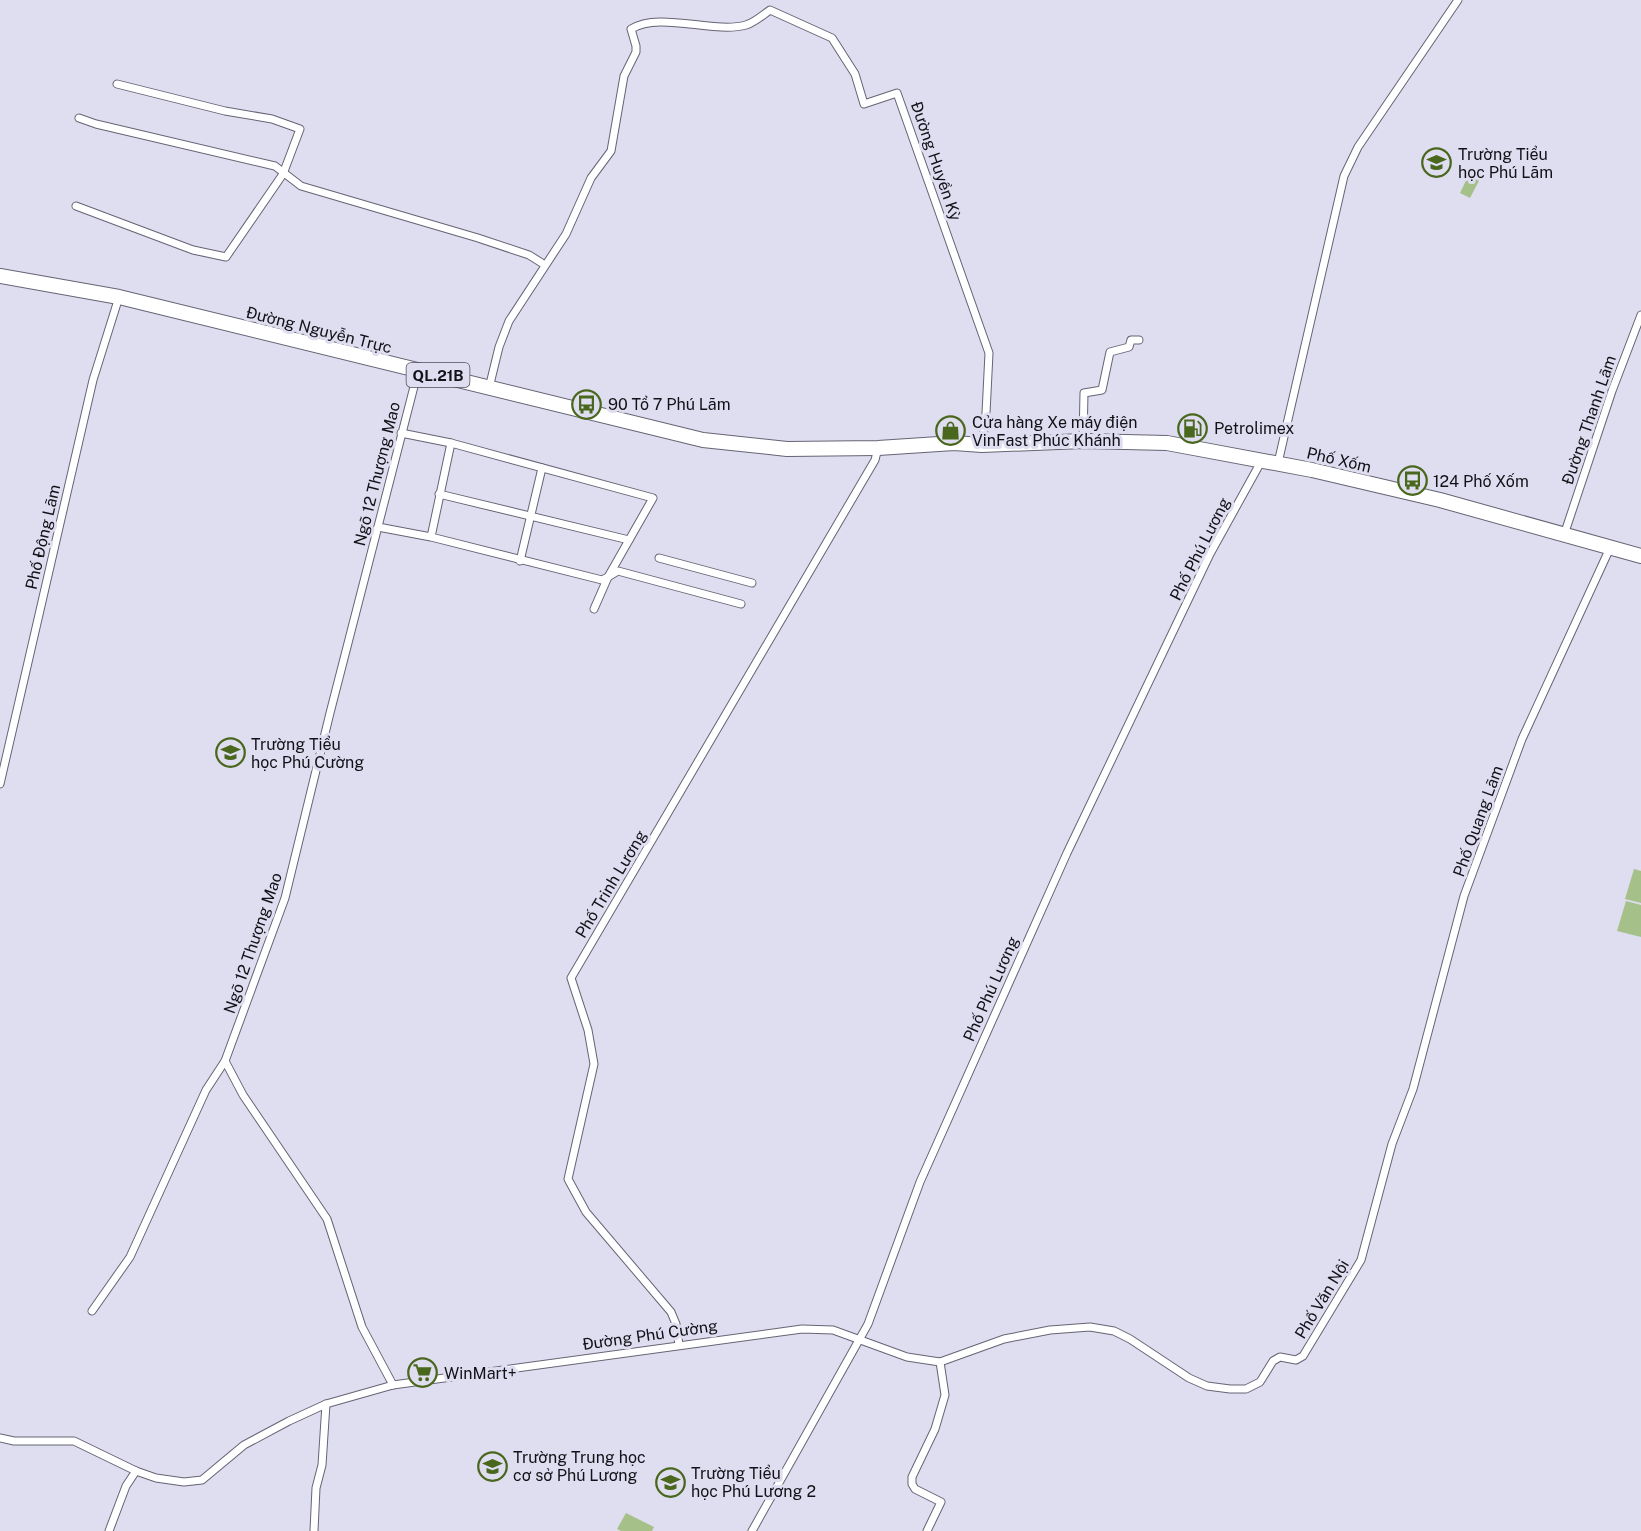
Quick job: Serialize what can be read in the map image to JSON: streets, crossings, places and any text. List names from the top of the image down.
{
  "streets": {
    "highway": ["Đường Nguyễn Trực", "QL.21B", "Phố Xốm"],
    "street": [
      "Đường Huyền Kỳ",
      "Đường Thanh Lãm",
      "Ngõ 12 Thượng Mao",
      "Phố Động Lãm",
      "Phố Phú Lương",
      "Phố Quang Lãm",
      "Phố Trinh Lương",
      "Phố Văn Nội",
      "Đường Phú Cường"
    ]
  },
  "crossings": [
    ["Đường Huyền Kỳ", "Đường Nguyễn Trực"],
    ["Đường Huyền Kỳ", "Phố Xốm"],
    ["Đường Nguyễn Trực", "Phố Xốm"],
    ["Đường Nguyễn Trực", "Ngõ 12 Thượng Mao"],
    ["Đường Nguyễn Trực", "Phố Động Lãm"],
    ["Đường Nguyễn Trực", "Phố Trinh Lương"],
    ["Đường Thanh Lãm", "Phố Xốm"],
    ["Phố Xốm", "Phố Phú Lương"],
    ["Phố Xốm", "Phố Quang Lãm"],
    ["Phố Xốm", "Phố Trinh Lương"],
    ["Phố Phú Lương", "Đường Phú Cường"],
    ["Phố Quang Lãm", "Phố Văn Nội"],
    ["Phố Trinh Lương", "Đường Phú Cường"],
    ["Phố Văn Nội", "Đường Phú Cường"]
  ],
  "places": {
    "school or university": [
      "Trường Tiểu học Phú Lãm",
      "Trường Tiểu học Phú Cường",
      "Trường Trung học cơ sở Phú Lương",
      "Trường Tiểu học Phú Lương 2"
    ],
    "bus stop": ["90 Tổ 7 Phú Lãm", "124 Phố Xốm"],
    "fuel station": ["Petrolimex"],
    "shop": ["Cửa hàng Xe máy điện VinFast Phúc Khánh"],
    "supermarket": ["WinMart+"]
  }
}
